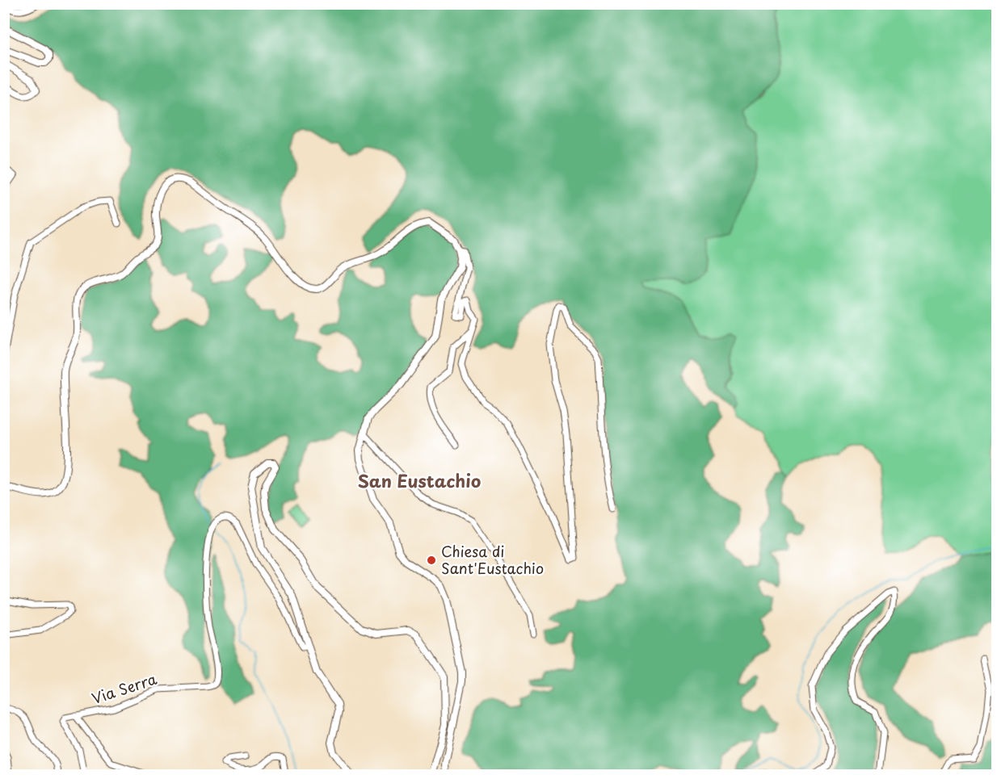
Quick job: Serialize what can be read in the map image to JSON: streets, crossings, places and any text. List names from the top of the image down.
{
  "streets": {
    "street": ["Via Serra"]
  },
  "districts": ["San Eustachio"],
  "places": ["Chiesa di Sant'Eustachio"]
}
